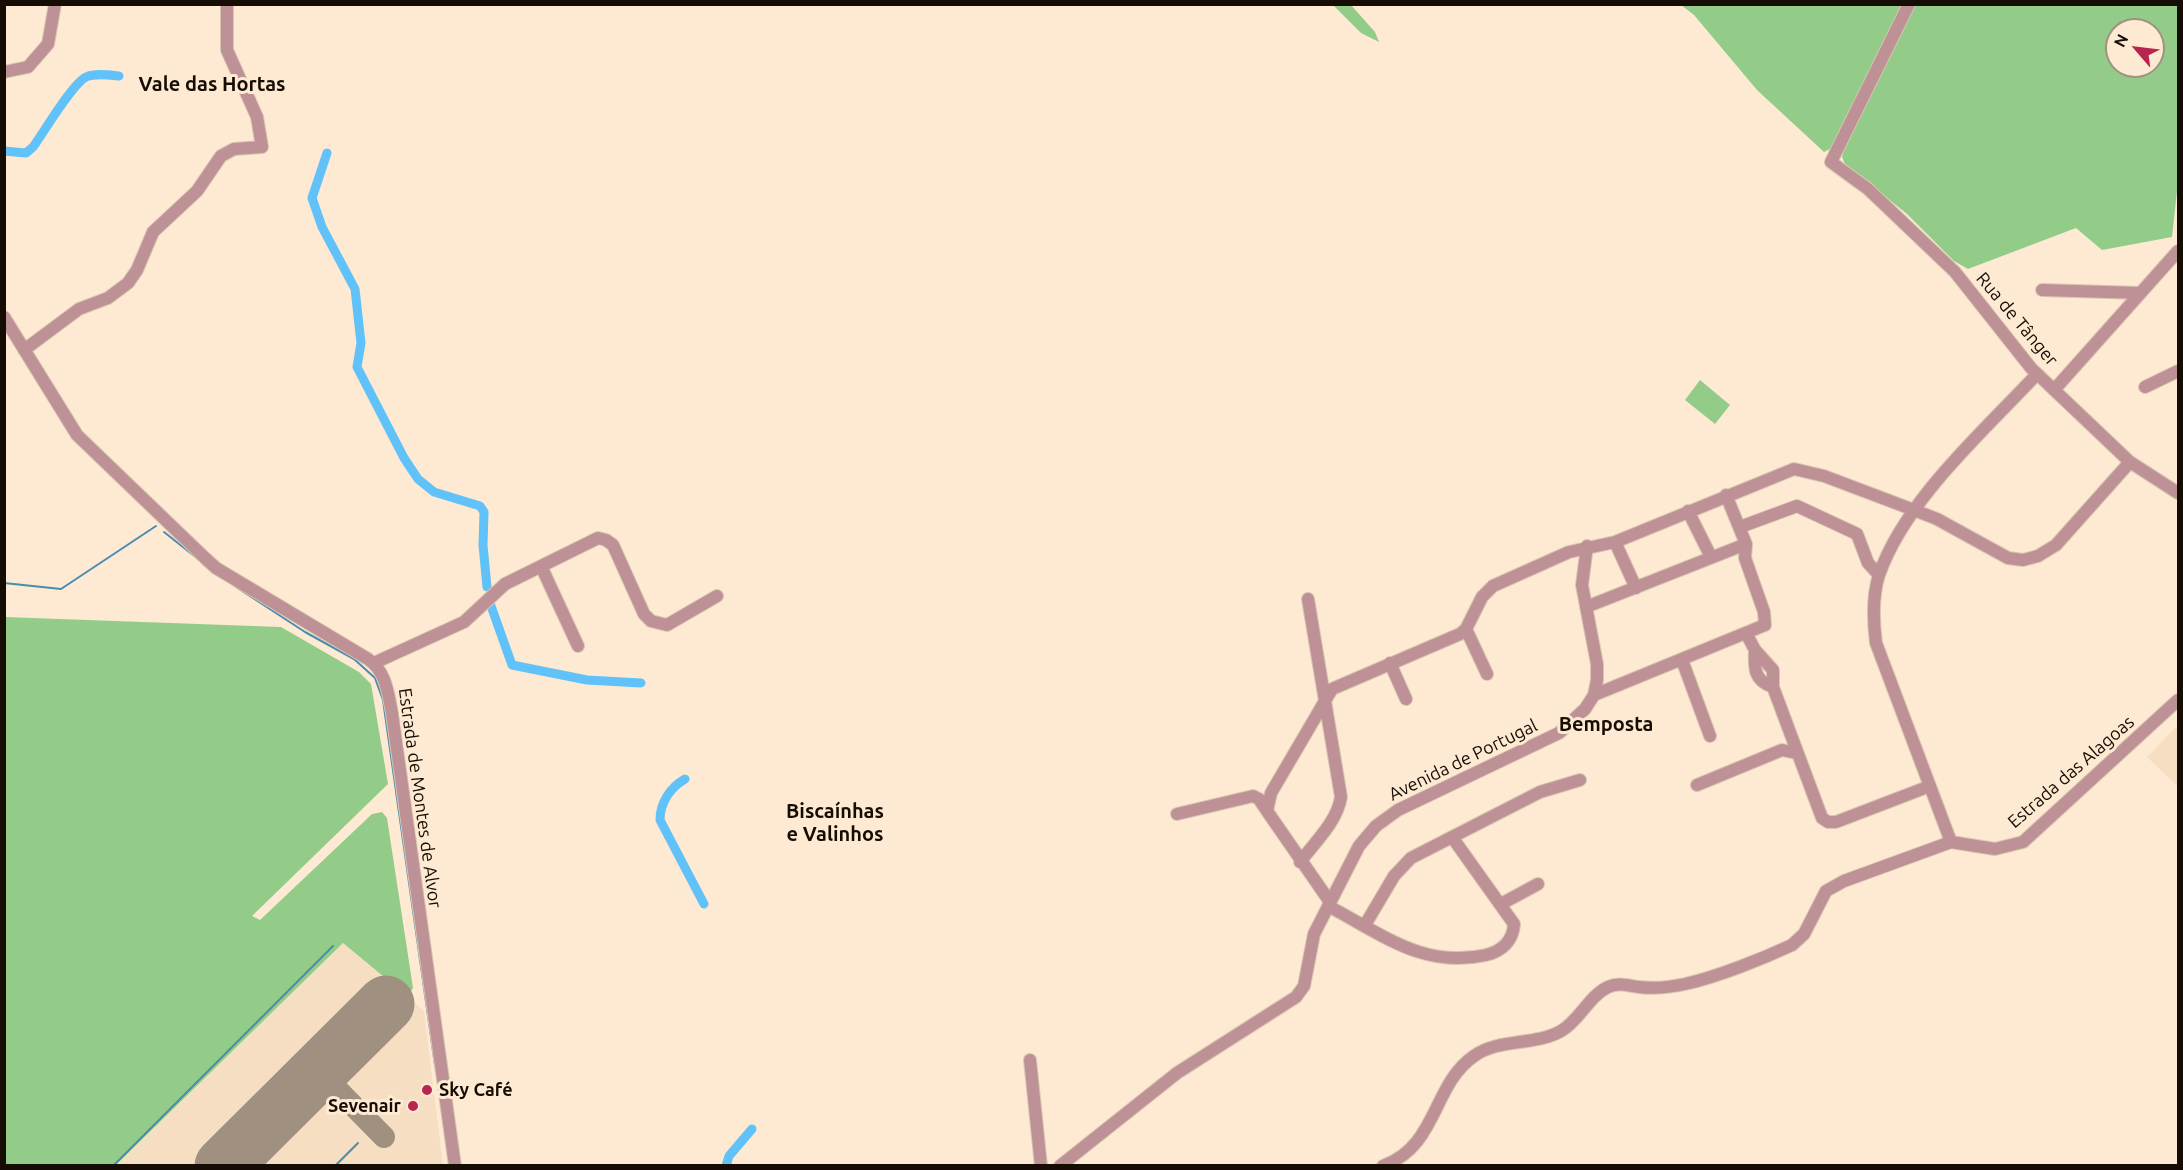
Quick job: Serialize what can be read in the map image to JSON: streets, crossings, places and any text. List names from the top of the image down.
{
  "streets": {
    "street": [
      "Rua de Tânger",
      "Avenida de Portugal",
      "Estrada das Alagoas",
      "Estrada de Montes de Alvor"
    ]
  },
  "districts": ["Vale das Hortas", "Bemposta", "Biscaínhas e Valinhos"],
  "places": ["Sky Café", "Sevenair"],
  "north": "top left"
}
